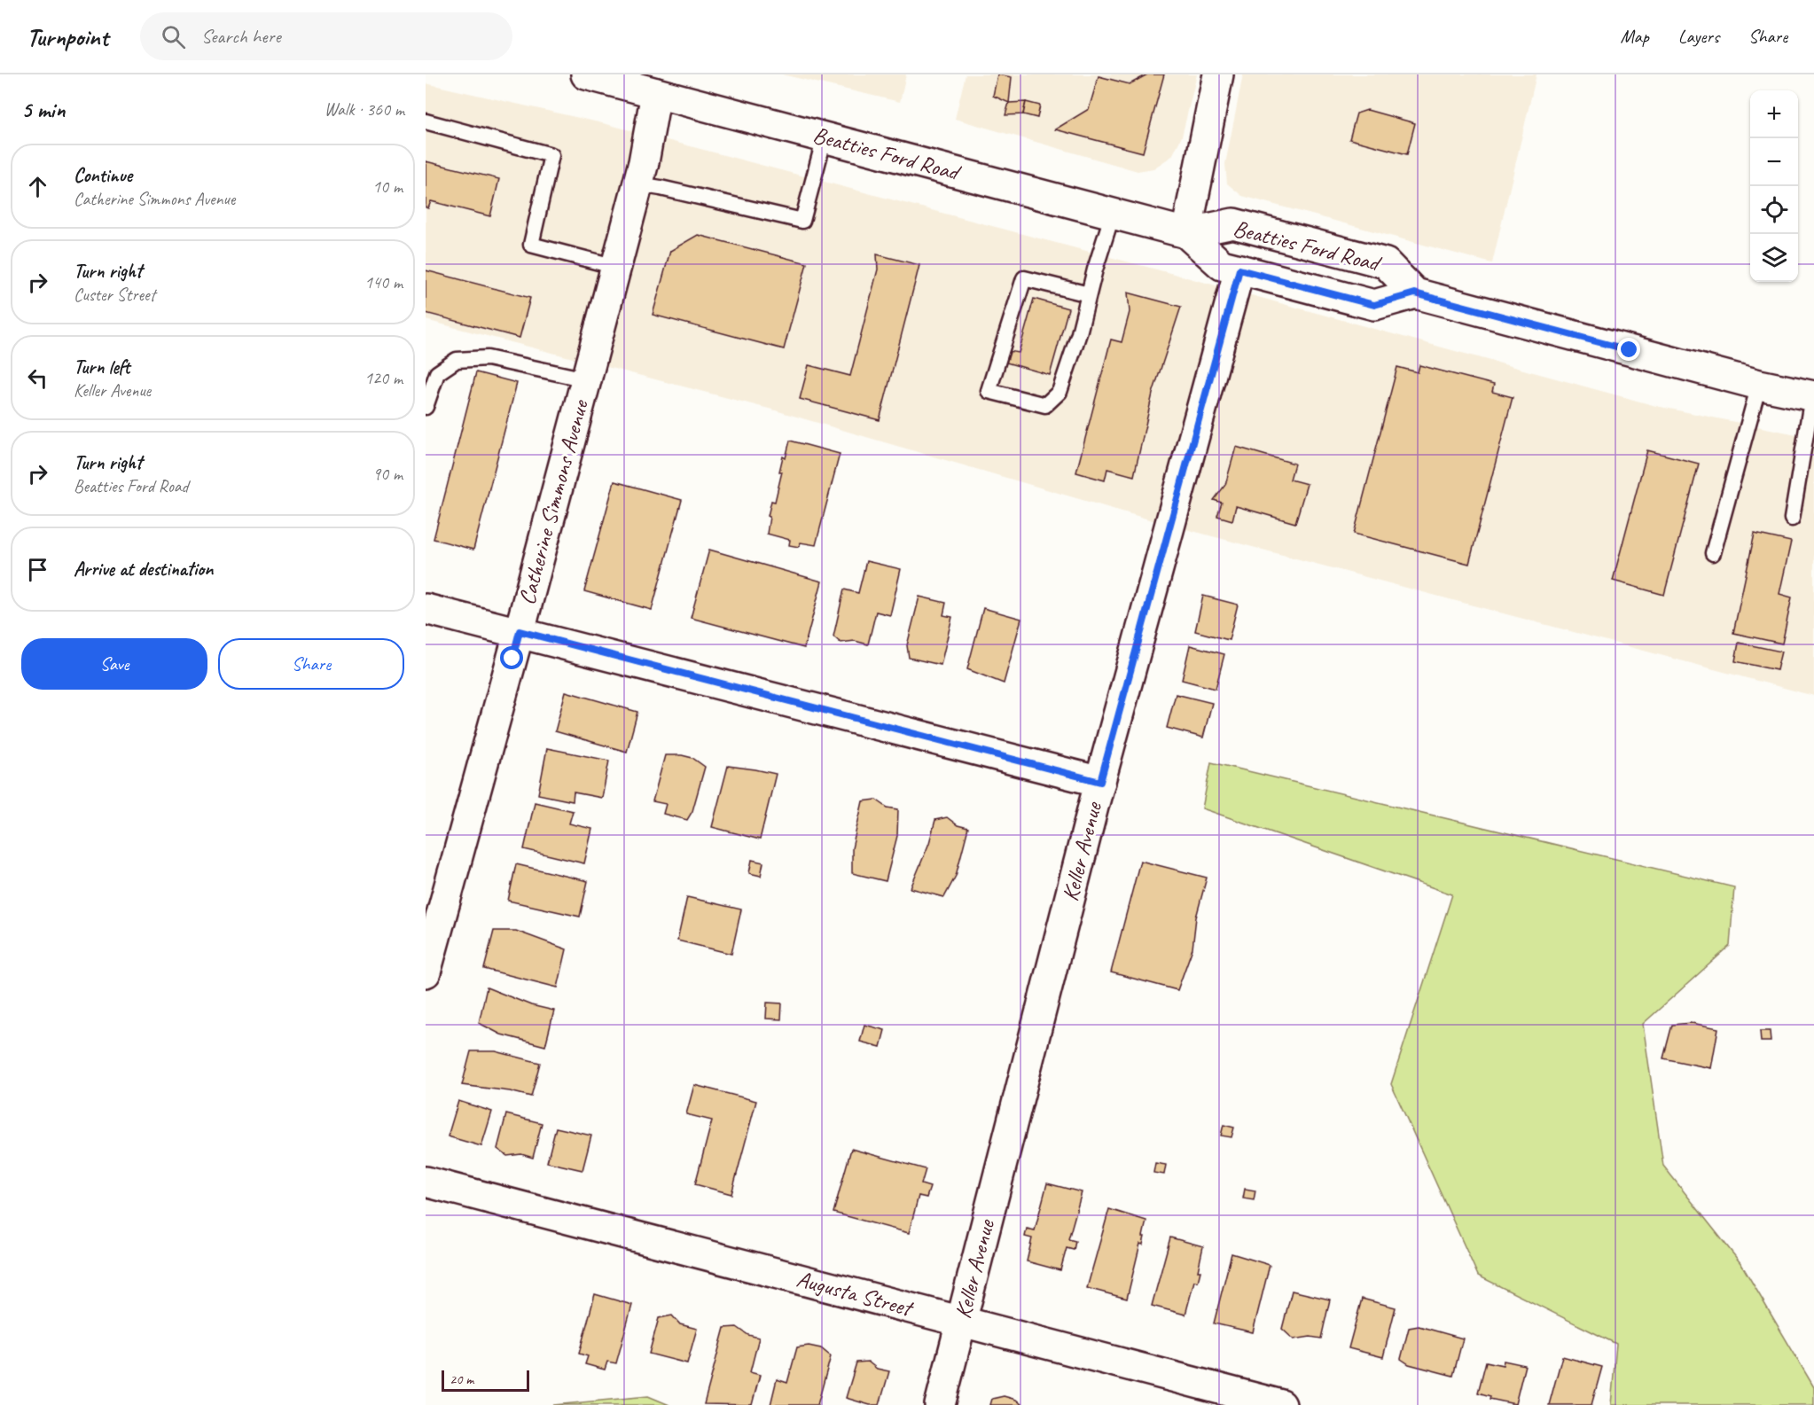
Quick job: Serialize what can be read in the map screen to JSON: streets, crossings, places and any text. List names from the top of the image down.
{
  "streets": {
    "street": [
      "Beatties Ford Road",
      "Catherine Simmons Avenue",
      "Keller Avenue",
      "Augusta Street"
    ]
  },
  "crossings": [
    ["Beatties Ford Road", "Catherine Simmons Avenue"],
    ["Beatties Ford Road", "Keller Avenue"],
    ["Keller Avenue", "Augusta Street"]
  ],
  "scale_bar": "20 m",
  "page": {
    "header": "Turnpoint",
    "search": "Search here",
    "nav": ["Map", "Layers", "Share"],
    "heading": ["5 min", "Walk · 360 m"],
    "map_buttons": ["+", "−"],
    "list": [
      ["Continue", "Catherine Simmons Avenue", "10 m"],
      ["Turn right", "Custer Street", "140 m"],
      ["Turn left", "Keller Avenue", "120 m"],
      ["Turn right", "Beatties Ford Road", "90 m"],
      "Arrive at destination"
    ],
    "buttons": ["Save", "Share"],
    "scale": "20 m"
  }
}
